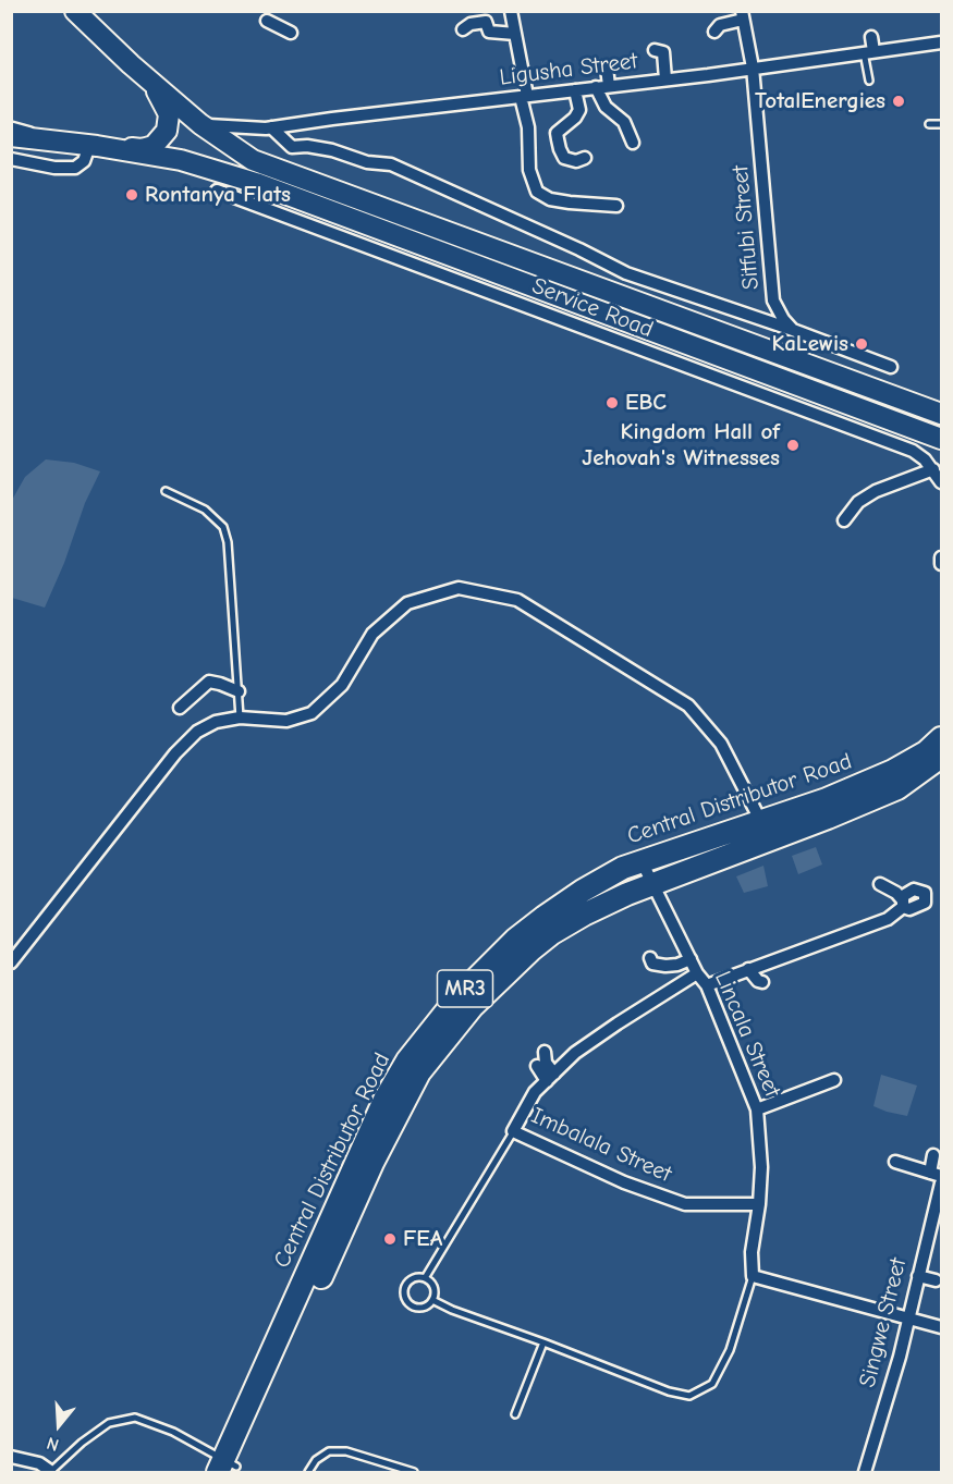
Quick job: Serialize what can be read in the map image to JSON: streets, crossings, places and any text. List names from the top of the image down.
{
  "streets": {
    "highway": ["Central Distributor Road", "MR3"],
    "street": [
      "Ligusha Street",
      "Sitfubi Street",
      "Service Road",
      "Lincala Street",
      "Imbalala Street",
      "Singwe Street"
    ]
  },
  "crossings": [
    ["Ligusha Street", "Sitfubi Street"],
    ["Central Distributor Road", "Lincala Street"],
    ["Lincala Street", "Imbalala Street"]
  ],
  "places": [
    "TotalEnergies",
    "Rontanya Flats",
    "KaLewis",
    "EBC",
    "Kingdom Hall of Jehovah's Witnesses",
    "FEA"
  ],
  "north": "bottom"
}
